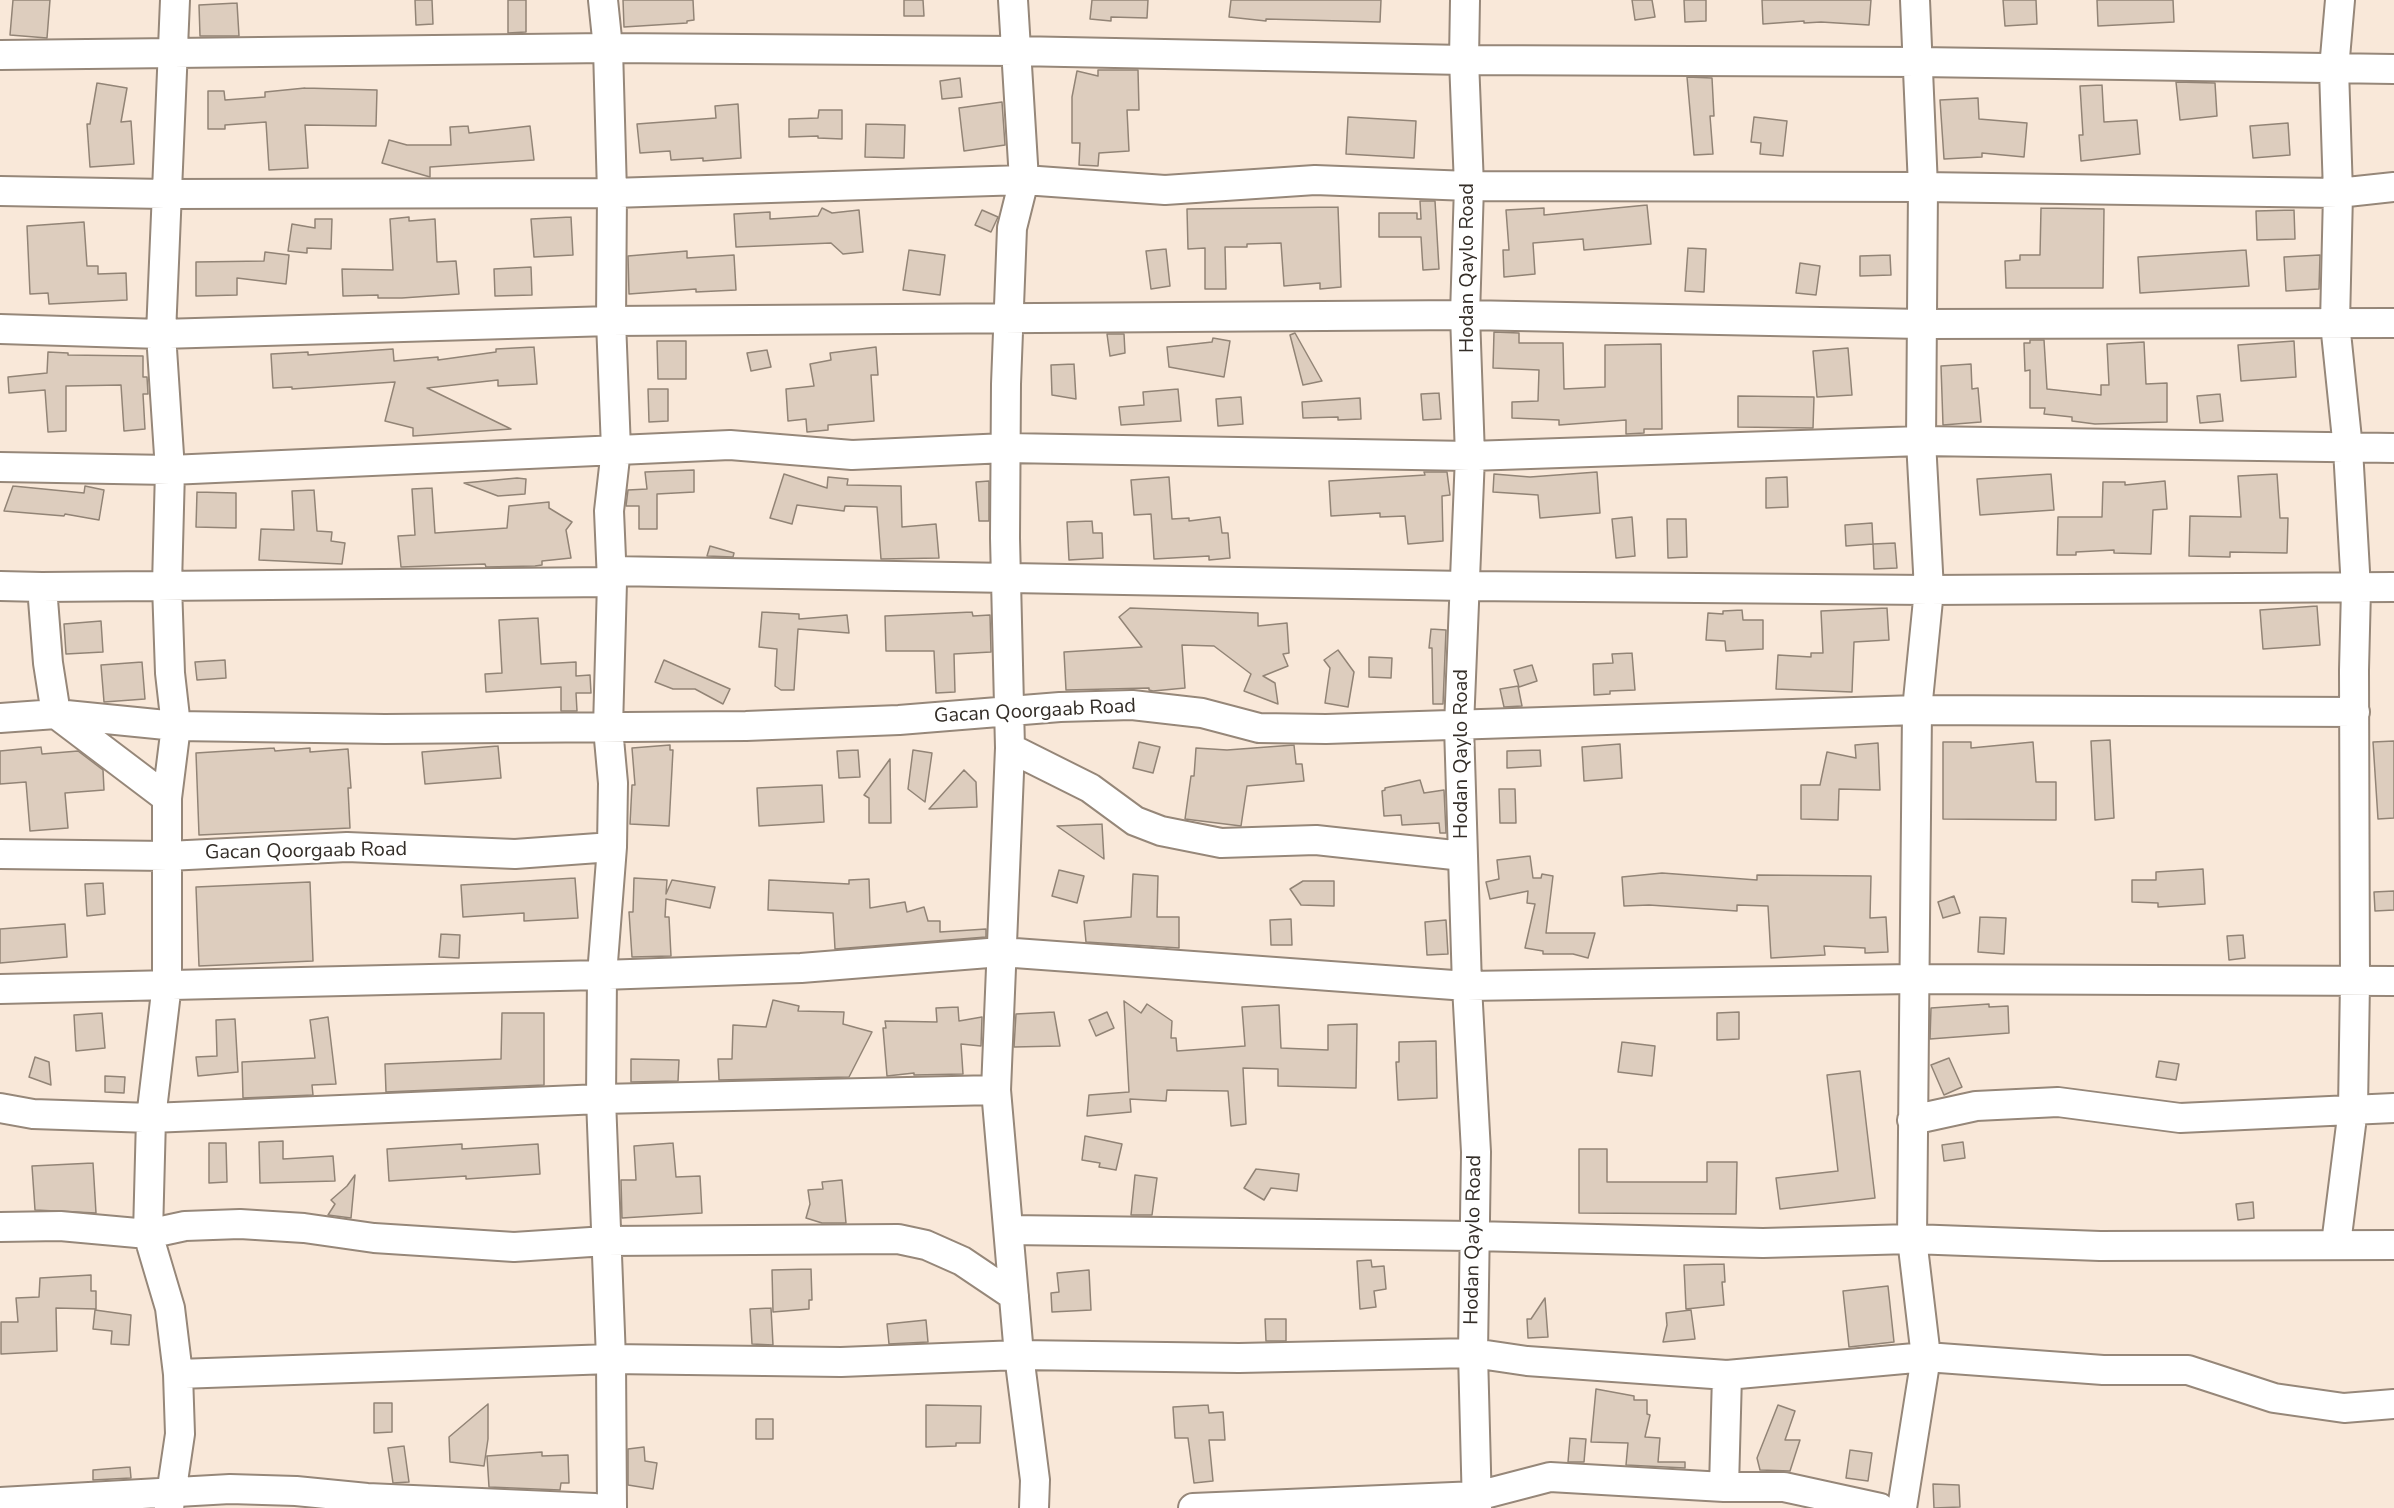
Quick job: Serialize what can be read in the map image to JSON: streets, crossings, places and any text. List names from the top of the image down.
{
  "streets": {
    "street": ["Hodan Qaylo Road", "Gacan Qoorgaab Road"]
  },
  "crossings": [
    ["Hodan Qaylo Road", "Gacan Qoorgaab Road"]
  ]
}
